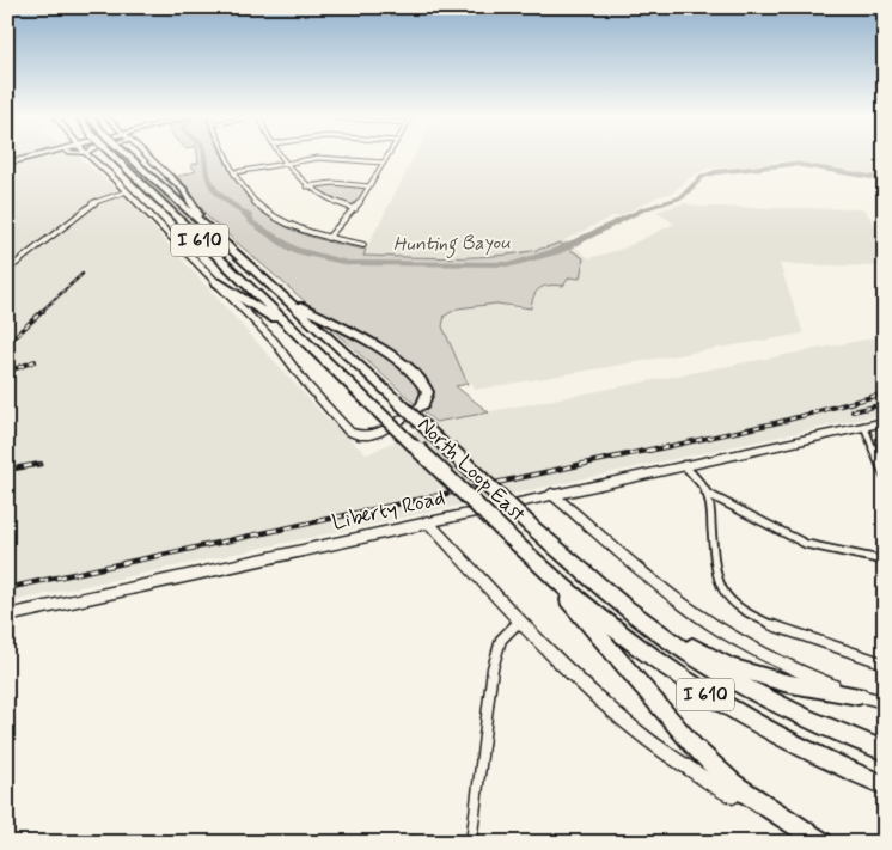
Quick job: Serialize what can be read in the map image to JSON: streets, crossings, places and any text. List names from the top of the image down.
{
  "streets": {
    "highway": ["I 610", "North Loop East"],
    "main road": ["Liberty Road"]
  },
  "water": ["Hunting Bayou"]
}
